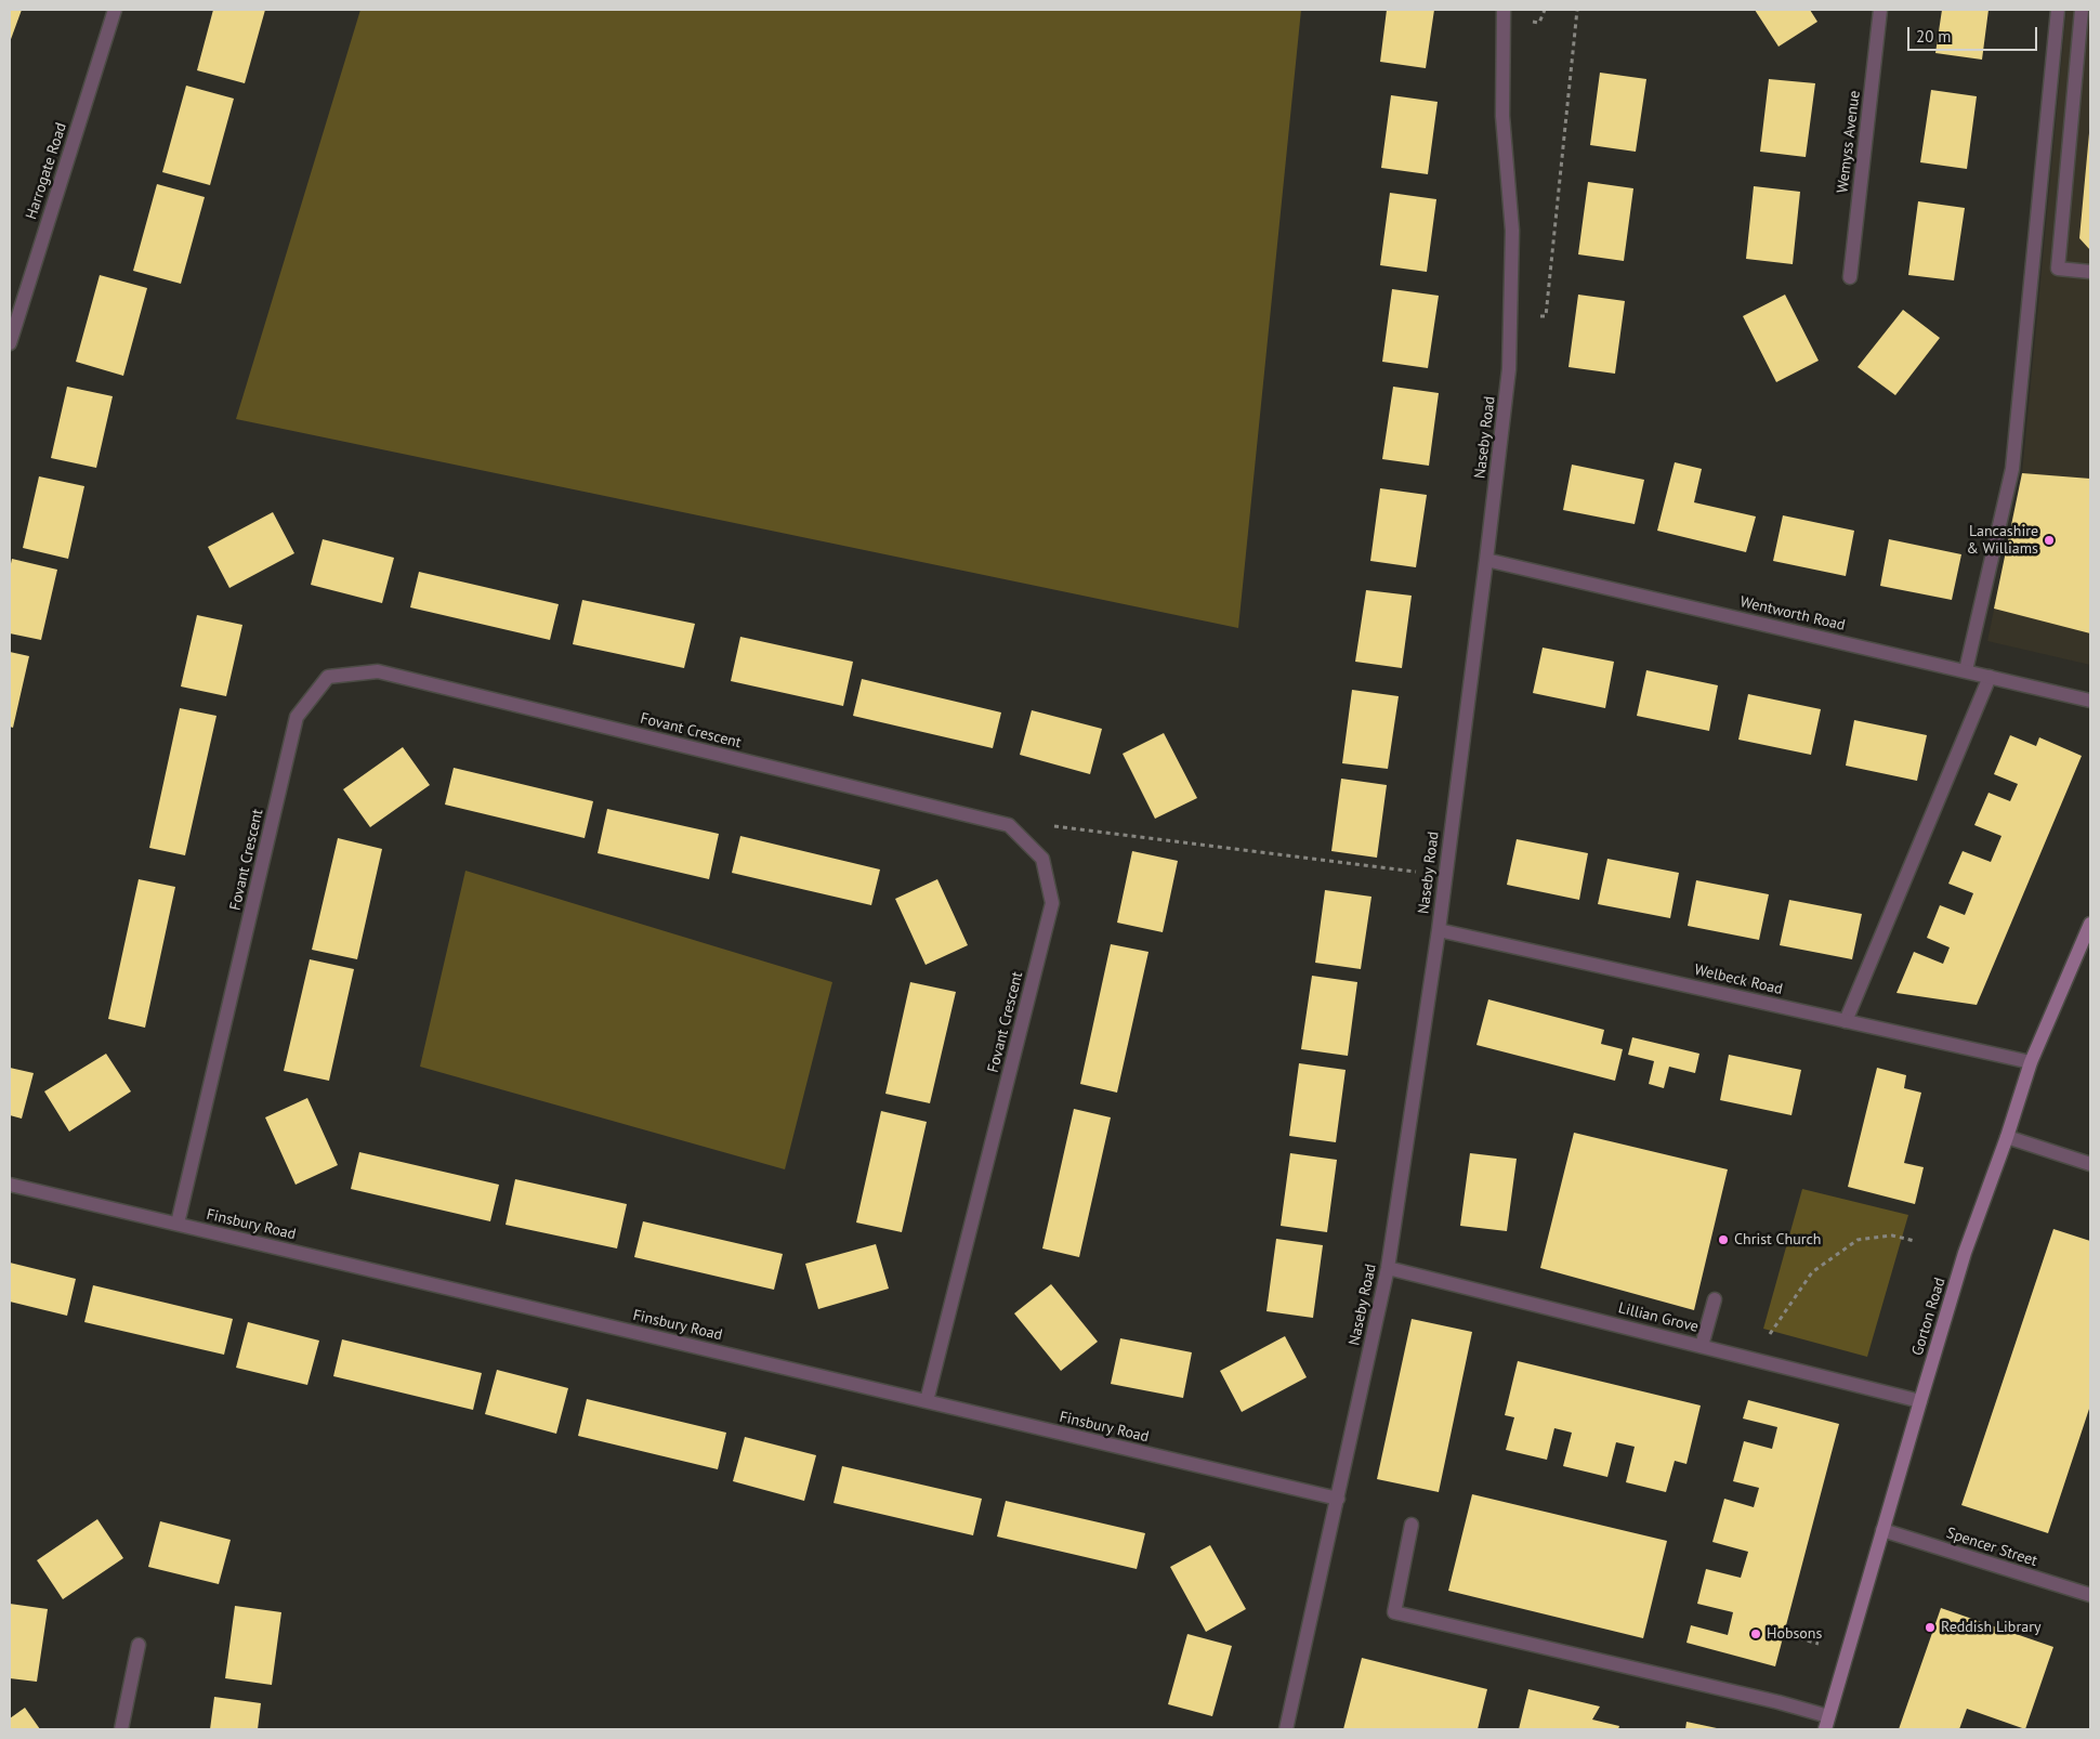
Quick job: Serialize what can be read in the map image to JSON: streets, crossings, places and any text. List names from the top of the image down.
{
  "streets": {
    "main road": ["Gorton Road"],
    "street": [
      "Wemyss Avenue",
      "Harrogate Road",
      "Naseby Road",
      "Wentworth Road",
      "Fovant Crescent",
      "Welbeck Road",
      "Finsbury Road",
      "Lillian Grove",
      "Spencer Street"
    ]
  },
  "crossings": [
    ["Naseby Road", "Wentworth Road"],
    ["Naseby Road", "Welbeck Road"],
    ["Naseby Road", "Finsbury Road"],
    ["Naseby Road", "Lillian Grove"],
    ["Fovant Crescent", "Finsbury Road"],
    ["Welbeck Road", "Gorton Road"],
    ["Gorton Road", "Lillian Grove"],
    ["Gorton Road", "Spencer Street"]
  ],
  "places": [
    "Lancashire & Williams",
    "Christ Church",
    "Reddish Library",
    "Hobsons"
  ],
  "scale_bar": "20 m"
}
